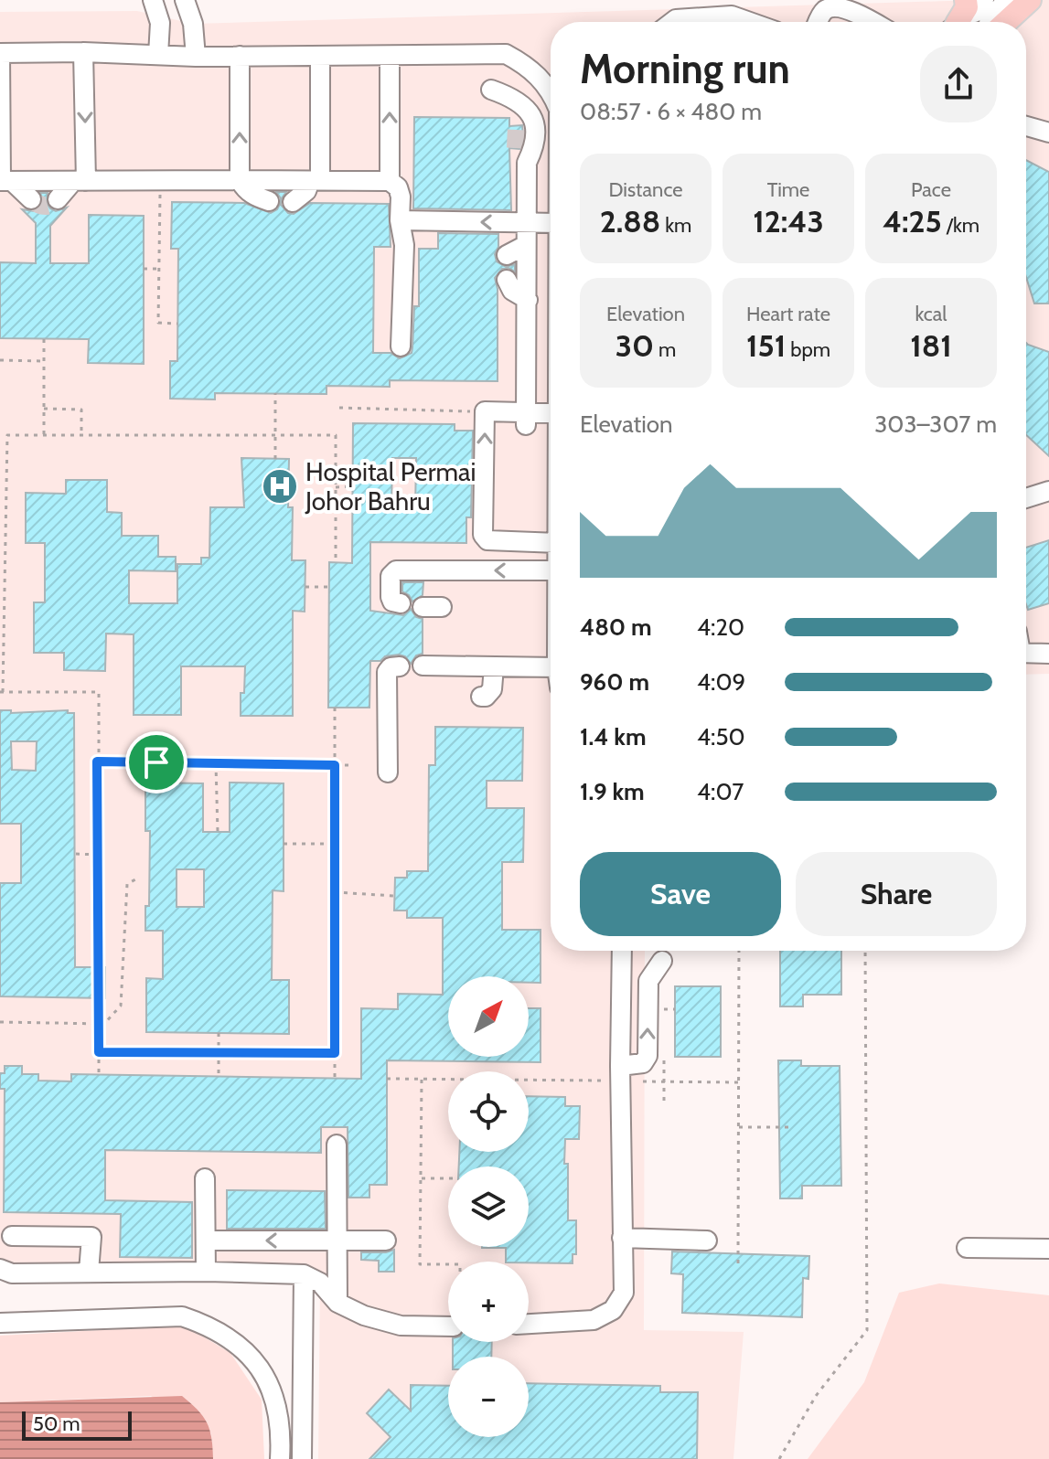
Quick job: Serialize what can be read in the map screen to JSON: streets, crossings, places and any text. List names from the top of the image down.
{
  "places": {
    "hospital": ["Hospital Permai Johor Bahru"]
  },
  "scale_bar": "50 m",
  "north": "top right",
  "page": {
    "heading": ["Morning run", "08:57 · 6 × 480 m"],
    "stats": [
      ["Distance", "2.88 km"],
      ["Time", "12:43"],
      ["Pace", "4:25 /km"],
      ["Elevation", "30 m"],
      ["Heart rate", "151 bpm"],
      ["kcal", "181"]
    ],
    "chart": ["Elevation", "303–307 m"],
    "list": [
      {
        "name": "480 m",
        "note": "4:20"
      },
      {
        "name": "960 m",
        "note": "4:09"
      },
      {
        "name": "1.4 km",
        "note": "4:50"
      },
      {
        "name": "1.9 km",
        "note": "4:07"
      }
    ],
    "buttons": ["Save", "Share"],
    "map_buttons": ["+", "−"],
    "scale": "50 m"
  }
}
